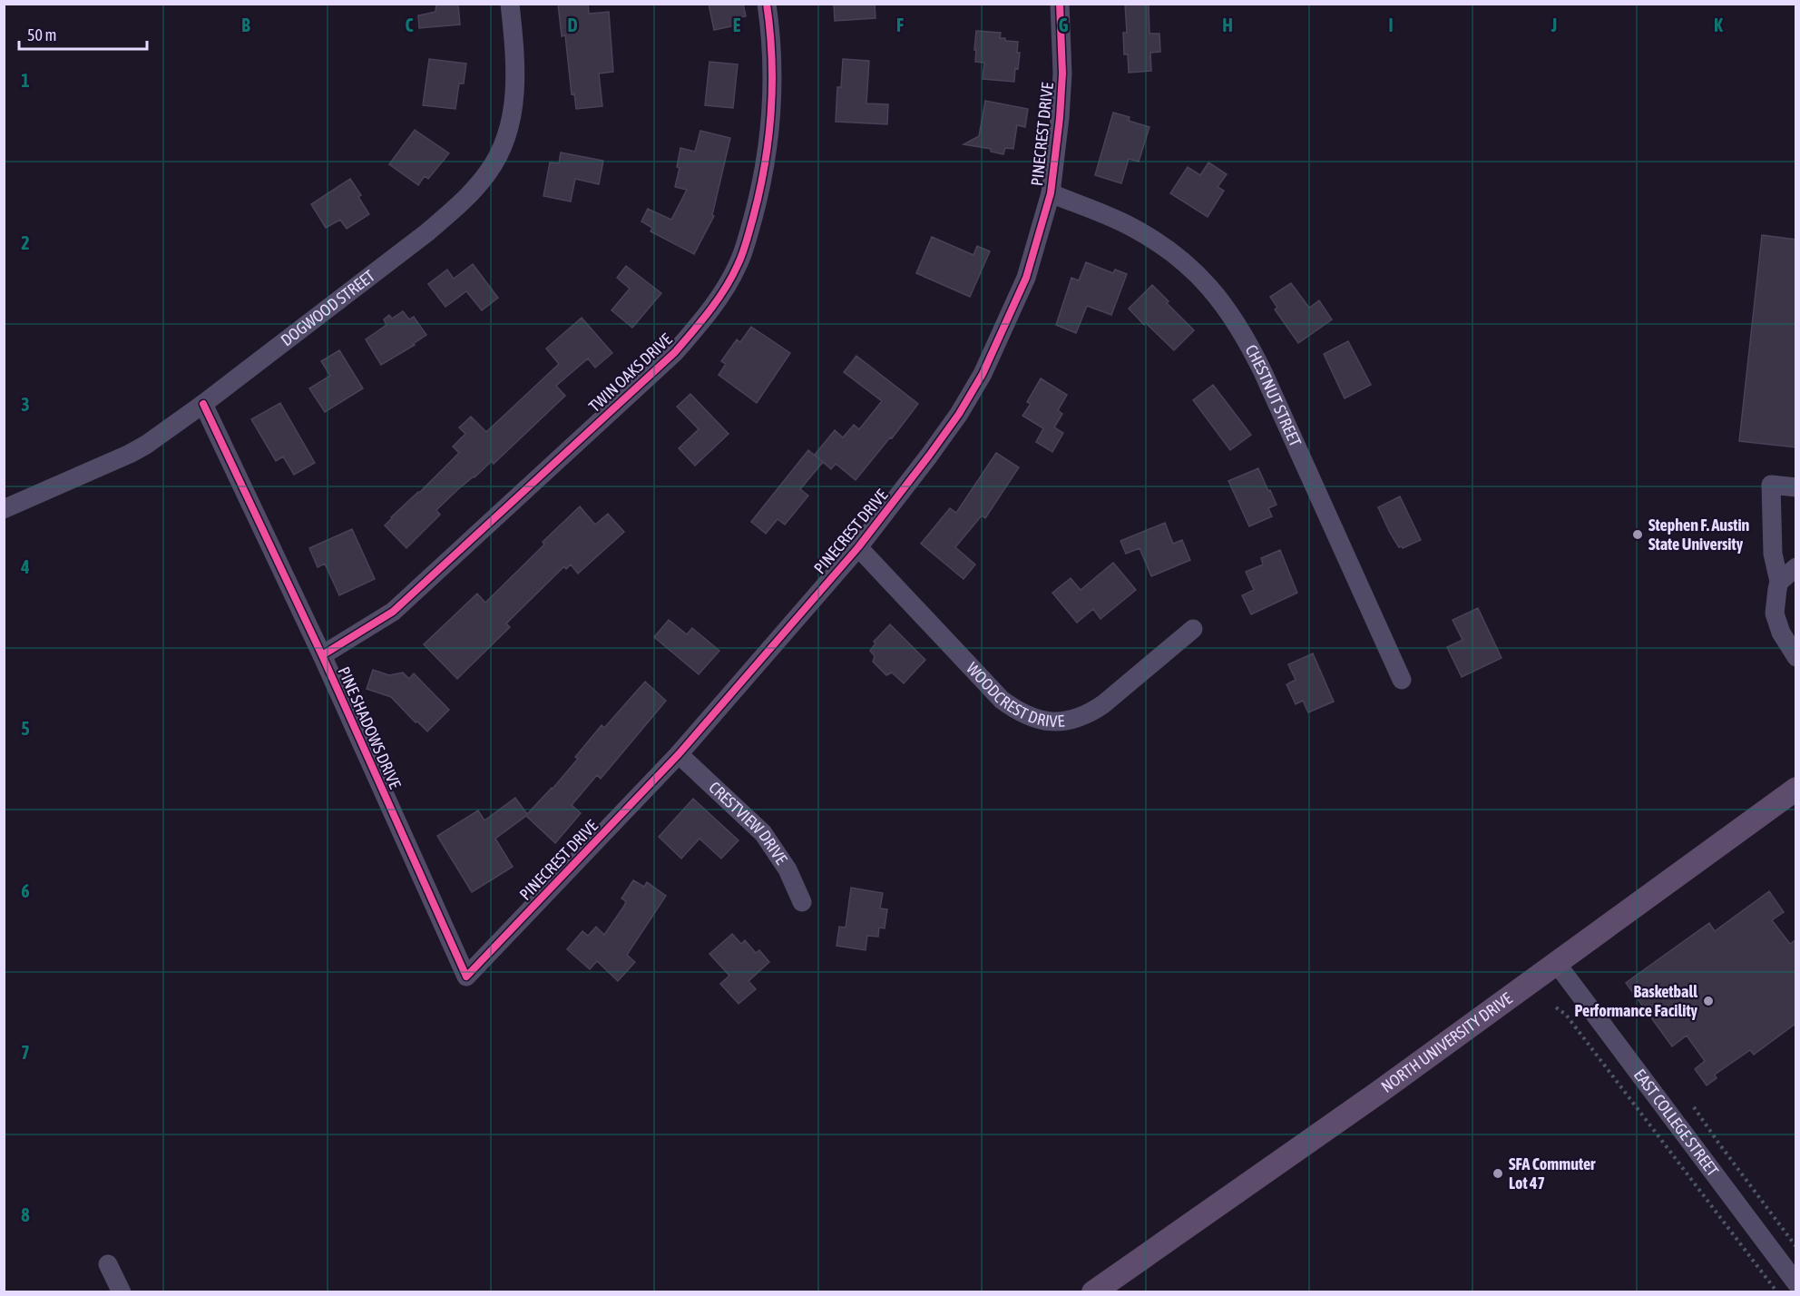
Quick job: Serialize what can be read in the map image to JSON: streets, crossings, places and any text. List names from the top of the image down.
{
  "streets": {
    "main road": ["NORTH UNIVERSITY DRIVE"],
    "street": [
      "PINECREST DRIVE",
      "DOGWOOD STREET",
      "TWIN OAKS DRIVE",
      "CHESTNUT STREET",
      "WOODCREST DRIVE",
      "PINE SHADOWS DRIVE",
      "CRESTVIEW DRIVE",
      "EAST COLLEGE STREET"
    ]
  },
  "crossings": [
    ["PINECREST DRIVE", "CHESTNUT STREET"],
    ["PINECREST DRIVE", "WOODCREST DRIVE"],
    ["PINECREST DRIVE", "PINE SHADOWS DRIVE"],
    ["PINECREST DRIVE", "CRESTVIEW DRIVE"],
    ["DOGWOOD STREET", "PINE SHADOWS DRIVE"],
    ["TWIN OAKS DRIVE", "PINE SHADOWS DRIVE"],
    ["NORTH UNIVERSITY DRIVE", "EAST COLLEGE STREET"]
  ],
  "places": ["Stephen F. Austin State University", "Basketball Performance Facility", "SFA Commuter Lot 47"],
  "scale_bar": "50 m",
  "grid": {
    "columns": [
      "B",
      "C",
      "D",
      "E",
      "F",
      "G",
      "H",
      "I",
      "J",
      "K"
    ],
    "rows": [
      "1",
      "2",
      "3",
      "4",
      "5",
      "6",
      "7",
      "8"
    ]
  }
}
